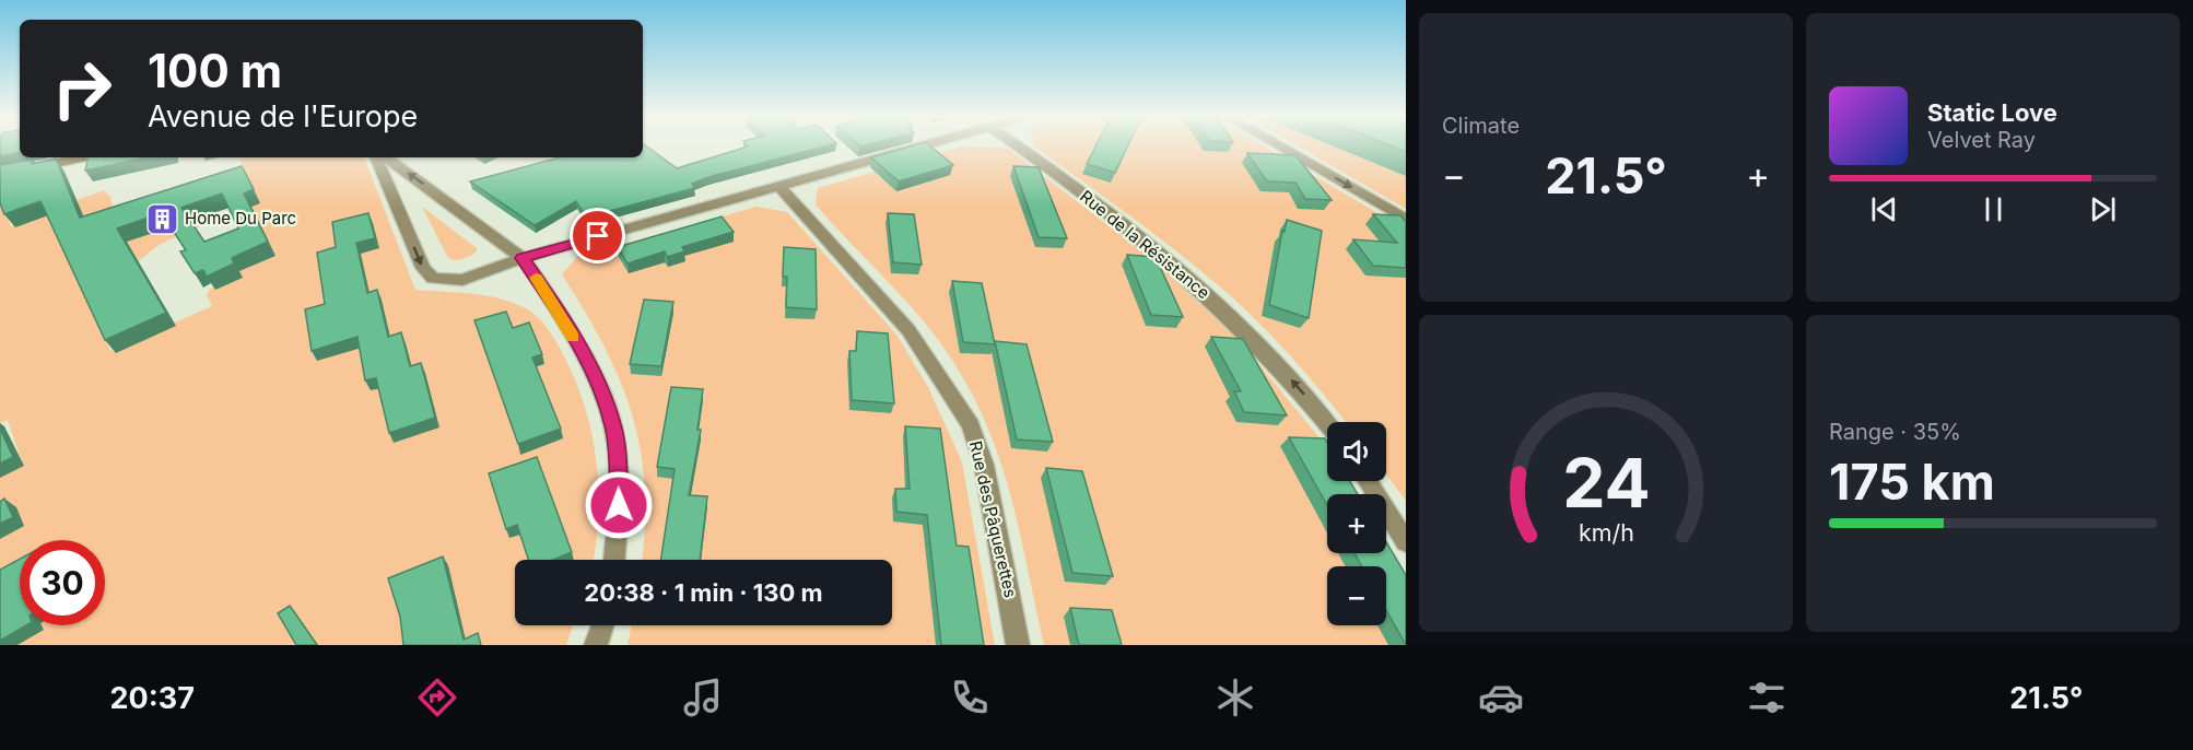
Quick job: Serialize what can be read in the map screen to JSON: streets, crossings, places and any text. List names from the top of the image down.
{
  "streets": {
    "street": ["Rue de la Résistance", "Rue des Pâquerettes"]
  },
  "one_way": ["Rue de la Résistance"],
  "places": {
    "building": ["Home Du Parc"]
  },
  "page": {
    "tile": [
      "Climate",
      ["Range · 35%", "175 km"]
    ],
    "turn": ["100 m", "Avenue de l'Europe"],
    "song": ["Static Love", "Velvet Ray"],
    "heat": ["−", "21.5°", "+"],
    "map_buttons": ["+", "−"],
    "limit": "30",
    "trip": "20:38 · 1 min · 130 m",
    "tabs": ["20:37", "21.5°"],
    "gauge": ["24", "km/h"]
  }
}
